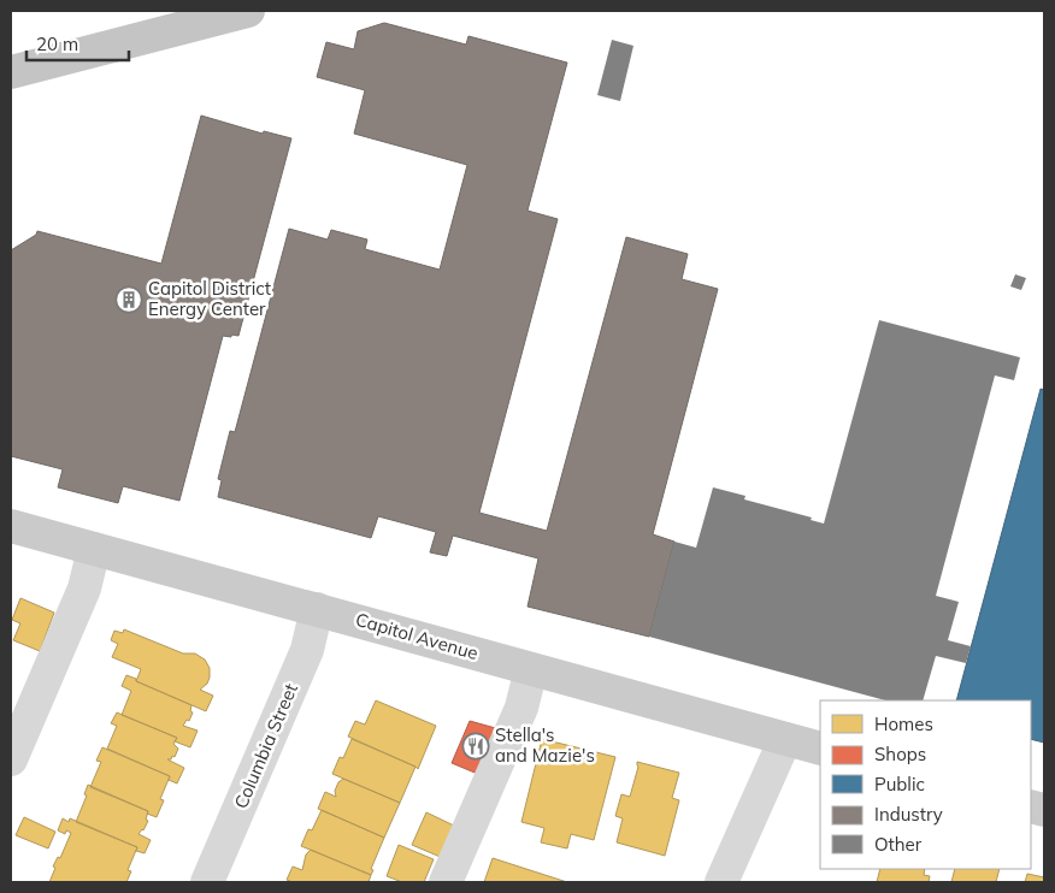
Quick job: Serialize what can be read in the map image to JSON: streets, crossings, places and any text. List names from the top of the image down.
{
  "streets": {
    "main road": ["Capitol Avenue"],
    "street": ["Columbia Street"]
  },
  "crossings": [
    ["Capitol Avenue", "Columbia Street"]
  ],
  "places": {
    "building": ["Capitol District Energy Center"],
    "restaurant": ["Stella's and Mazie's"]
  },
  "legend": [
    "Homes",
    "Shops",
    "Public",
    "Industry",
    "Other"
  ],
  "scale_bar": "20 m"
}
